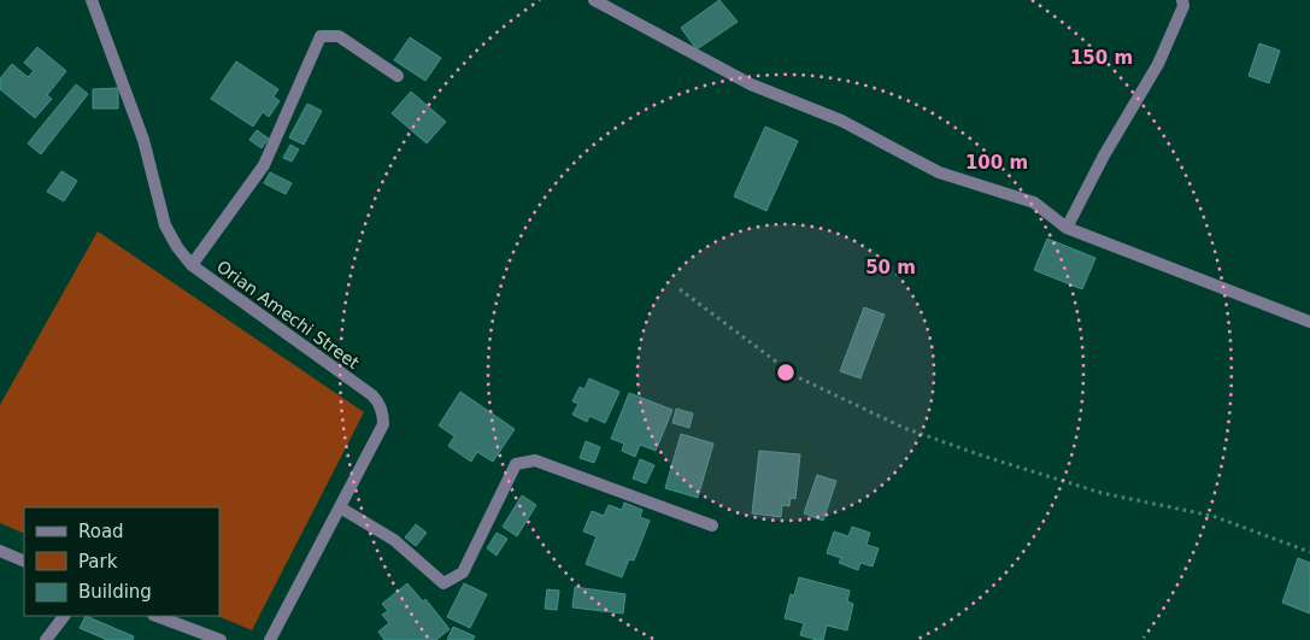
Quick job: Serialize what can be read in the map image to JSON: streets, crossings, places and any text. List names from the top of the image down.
{
  "streets": {
    "street": ["Orian Amechi Street"]
  },
  "legend": ["Road", "Park", "Building"],
  "rings": ["150 m", "100 m", "50 m"]
}
